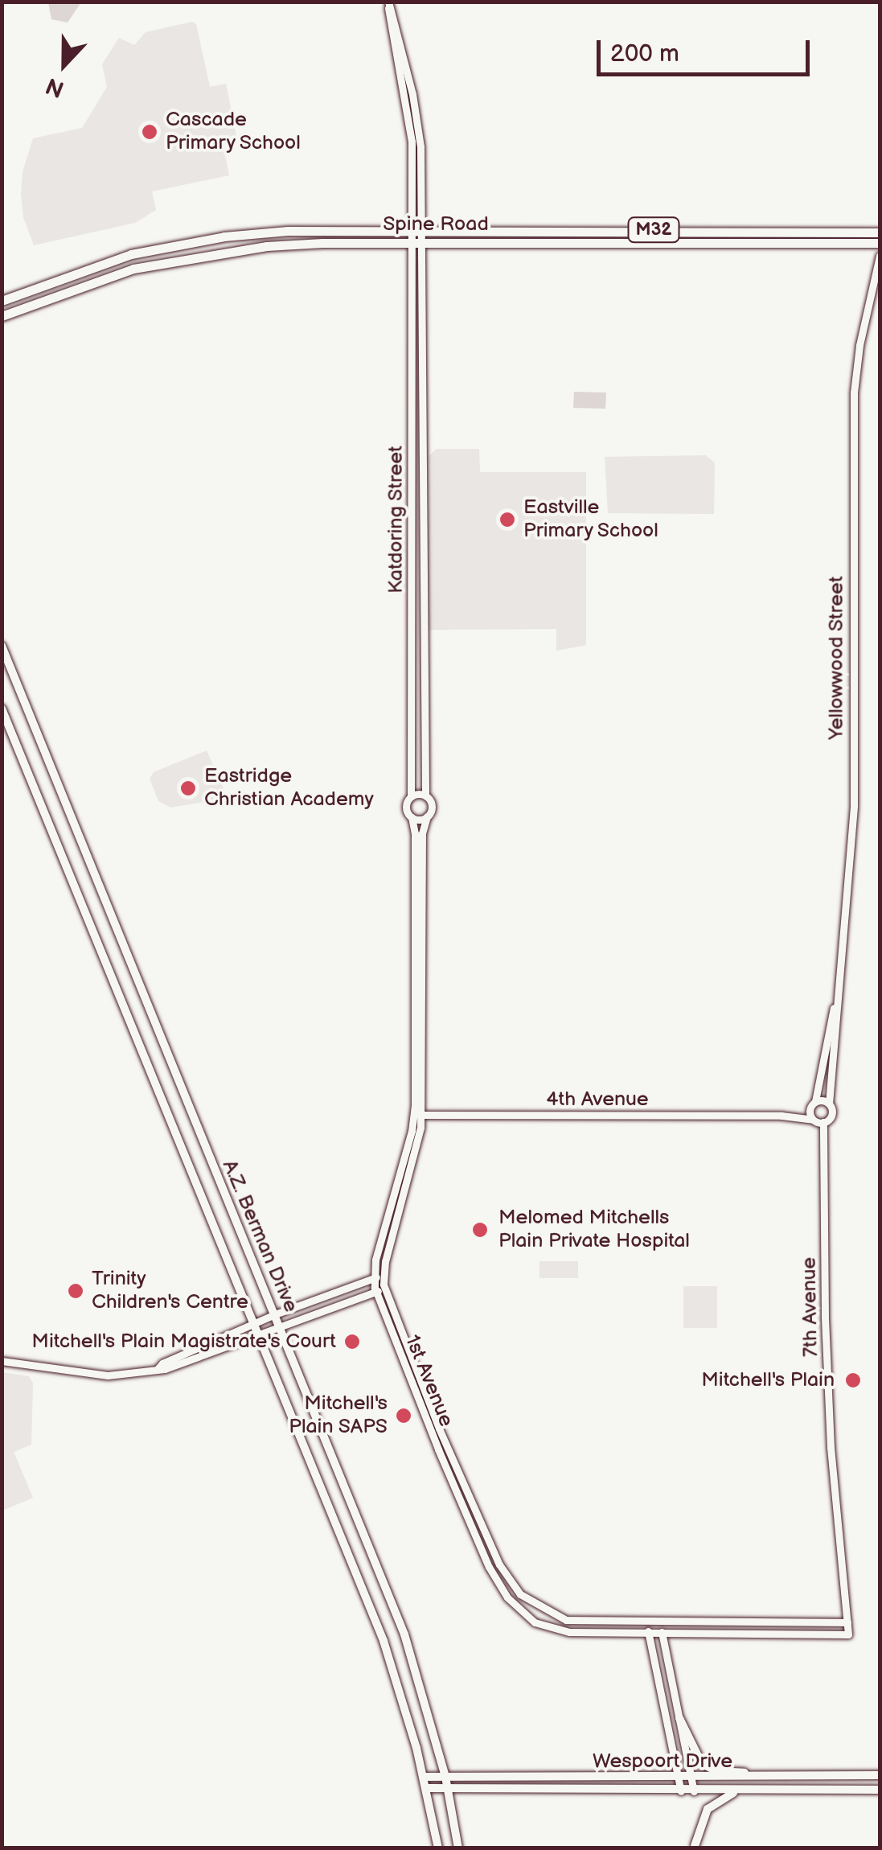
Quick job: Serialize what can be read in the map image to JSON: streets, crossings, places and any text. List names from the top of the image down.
{
  "streets": {
    "main road": [
      "Spine Road",
      "M32",
      "A.Z. Berman Drive",
      "Wespoort Drive"
    ],
    "street": [
      "Katdoring Street",
      "Yellowwood Street",
      "4th Avenue",
      "7th Avenue",
      "1st Avenue"
    ]
  },
  "crossings": [
    ["Spine Road", "Katdoring Street"],
    ["Katdoring Street", "1st Avenue"],
    ["4th Avenue", "7th Avenue"],
    ["4th Avenue", "1st Avenue"],
    ["A.Z. Berman Drive", "Wespoort Drive"],
    ["7th Avenue", "1st Avenue"]
  ],
  "places": [
    "Cascade Primary School",
    "Eastville Primary School",
    "Eastridge Christian Academy",
    "Melomed Mitchells Plain Private Hospital",
    "Trinity Children's Centre",
    "Mitchell's Plain Magistrate's Court",
    "Mitchell's Plain",
    "Mitchell's Plain SAPS"
  ],
  "scale_bar": "200 m",
  "north": "bottom"
}
